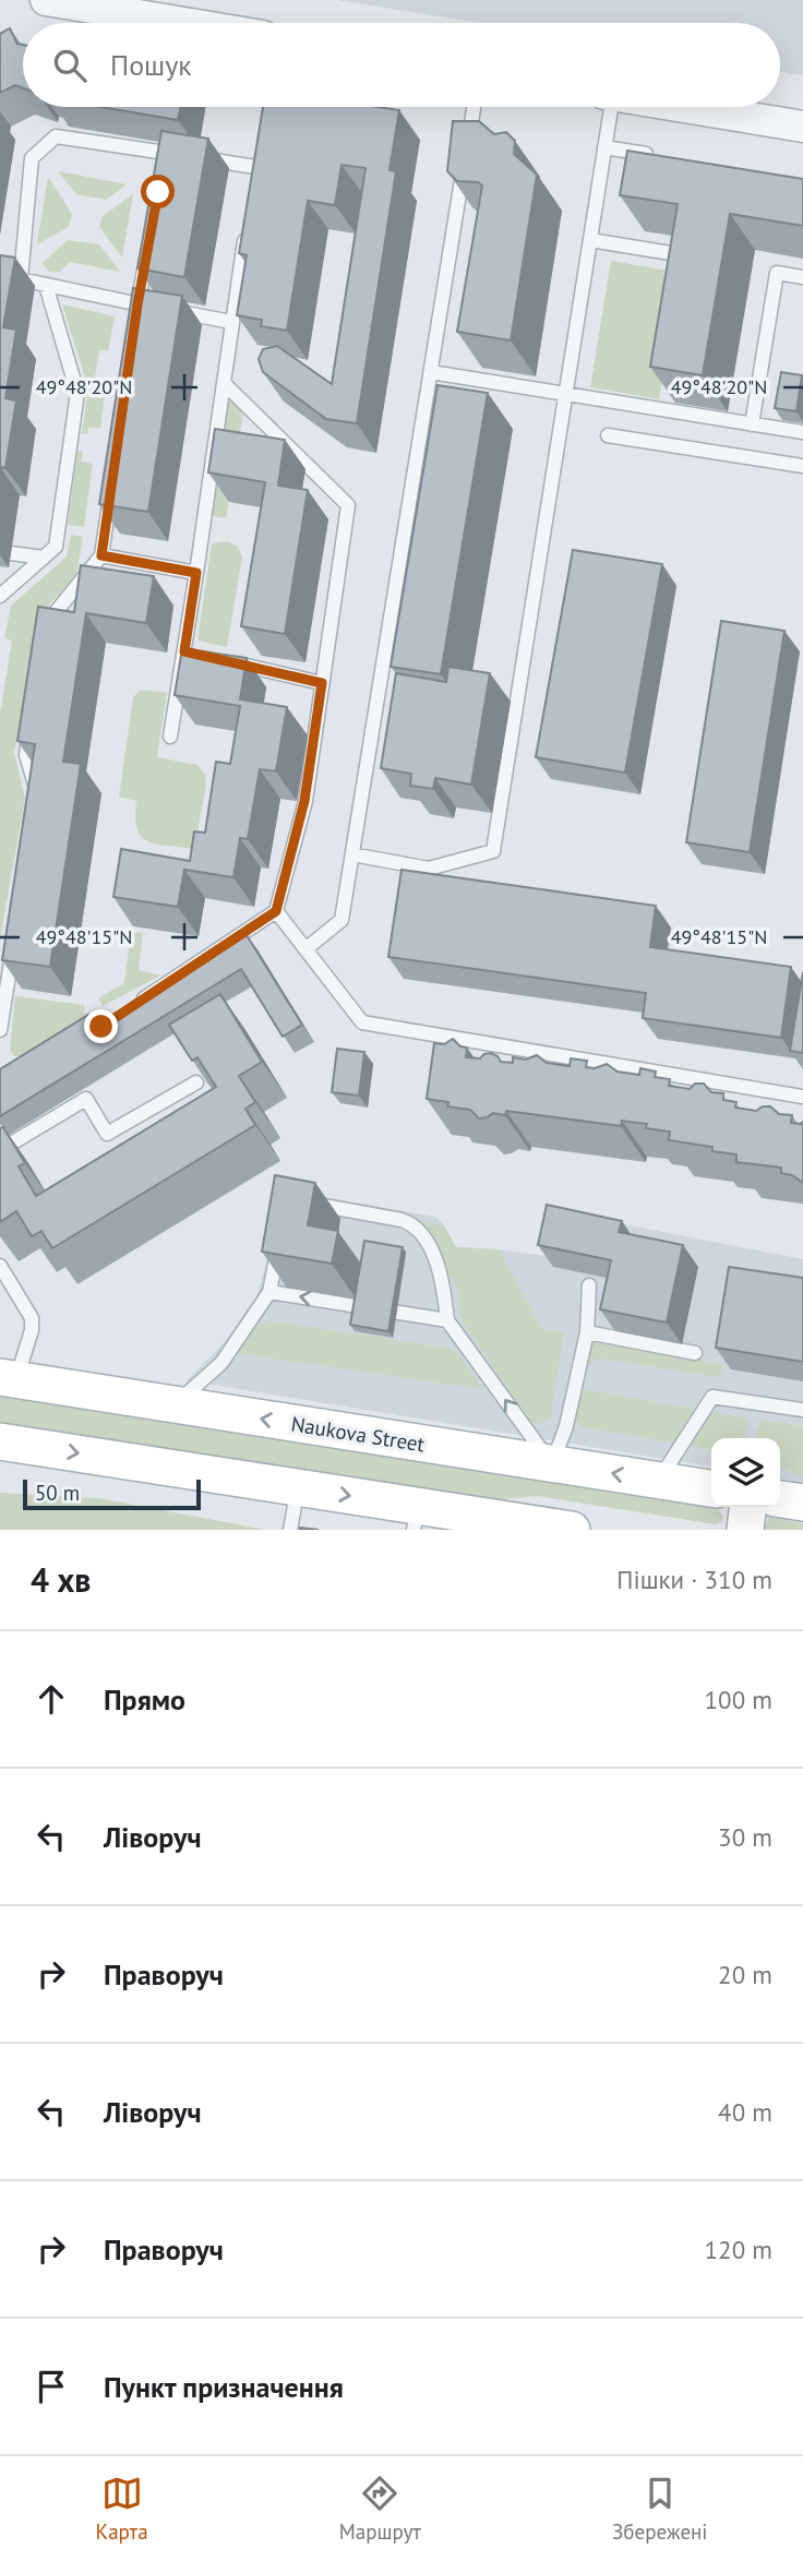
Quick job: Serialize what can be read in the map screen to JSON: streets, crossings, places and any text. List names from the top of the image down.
{
  "streets": {
    "main road": ["Naukova Street"]
  },
  "scale_bar": "50 m",
  "page": {
    "search": "Пошук",
    "scale": "50 m",
    "heading": ["4 хв", "Пішки · 310 m"],
    "list": [
      ["Прямо", "100 m"],
      ["Ліворуч", "30 m"],
      ["Праворуч", "20 m"],
      ["Ліворуч", "40 m"],
      ["Праворуч", "120 m"],
      "Пункт призначення"
    ],
    "nav": ["Карта", "Маршрут", "Збережені"]
  },
  "coordinates": ["49°48'20\"N", "49°48'15\"N"]
}
